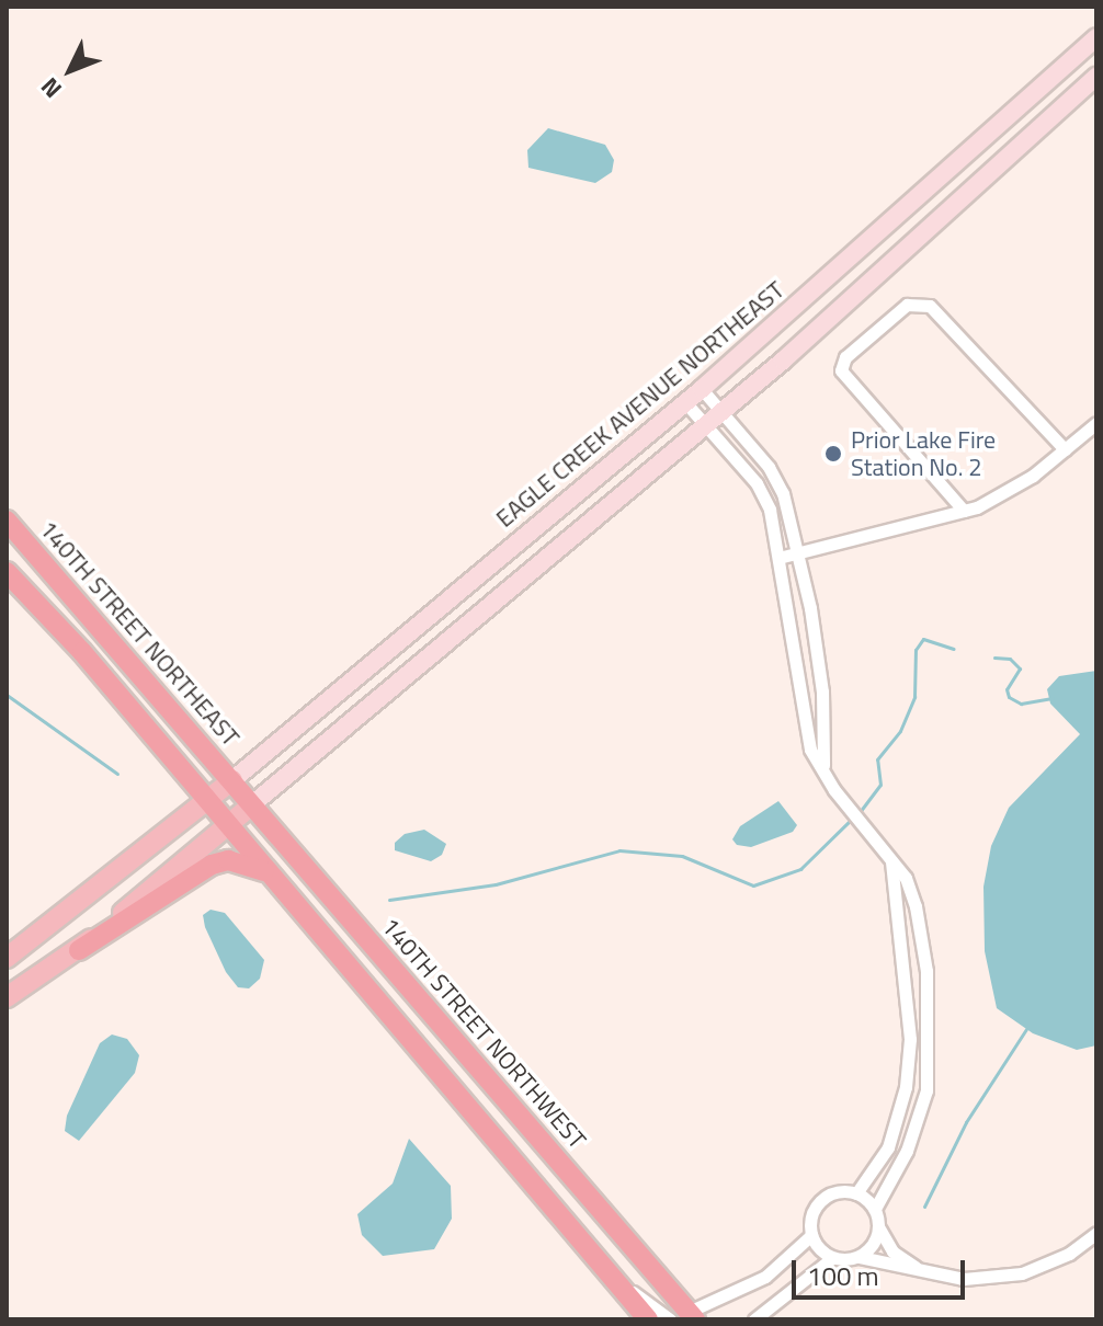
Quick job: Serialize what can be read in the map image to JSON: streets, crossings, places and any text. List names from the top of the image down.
{
  "streets": {
    "highway": ["140TH STREET NORTHEAST", "140TH STREET NORTHWEST"],
    "main road": ["EAGLE CREEK AVENUE NORTHEAST"]
  },
  "crossings": [
    ["EAGLE CREEK AVENUE NORTHEAST", "140TH STREET NORTHEAST"],
    ["EAGLE CREEK AVENUE NORTHEAST", "140TH STREET NORTHWEST"],
    ["140TH STREET NORTHEAST", "140TH STREET NORTHWEST"]
  ],
  "places": ["Prior Lake Fire Station No. 2"],
  "scale_bar": "100 m",
  "north": "bottom left"
}
